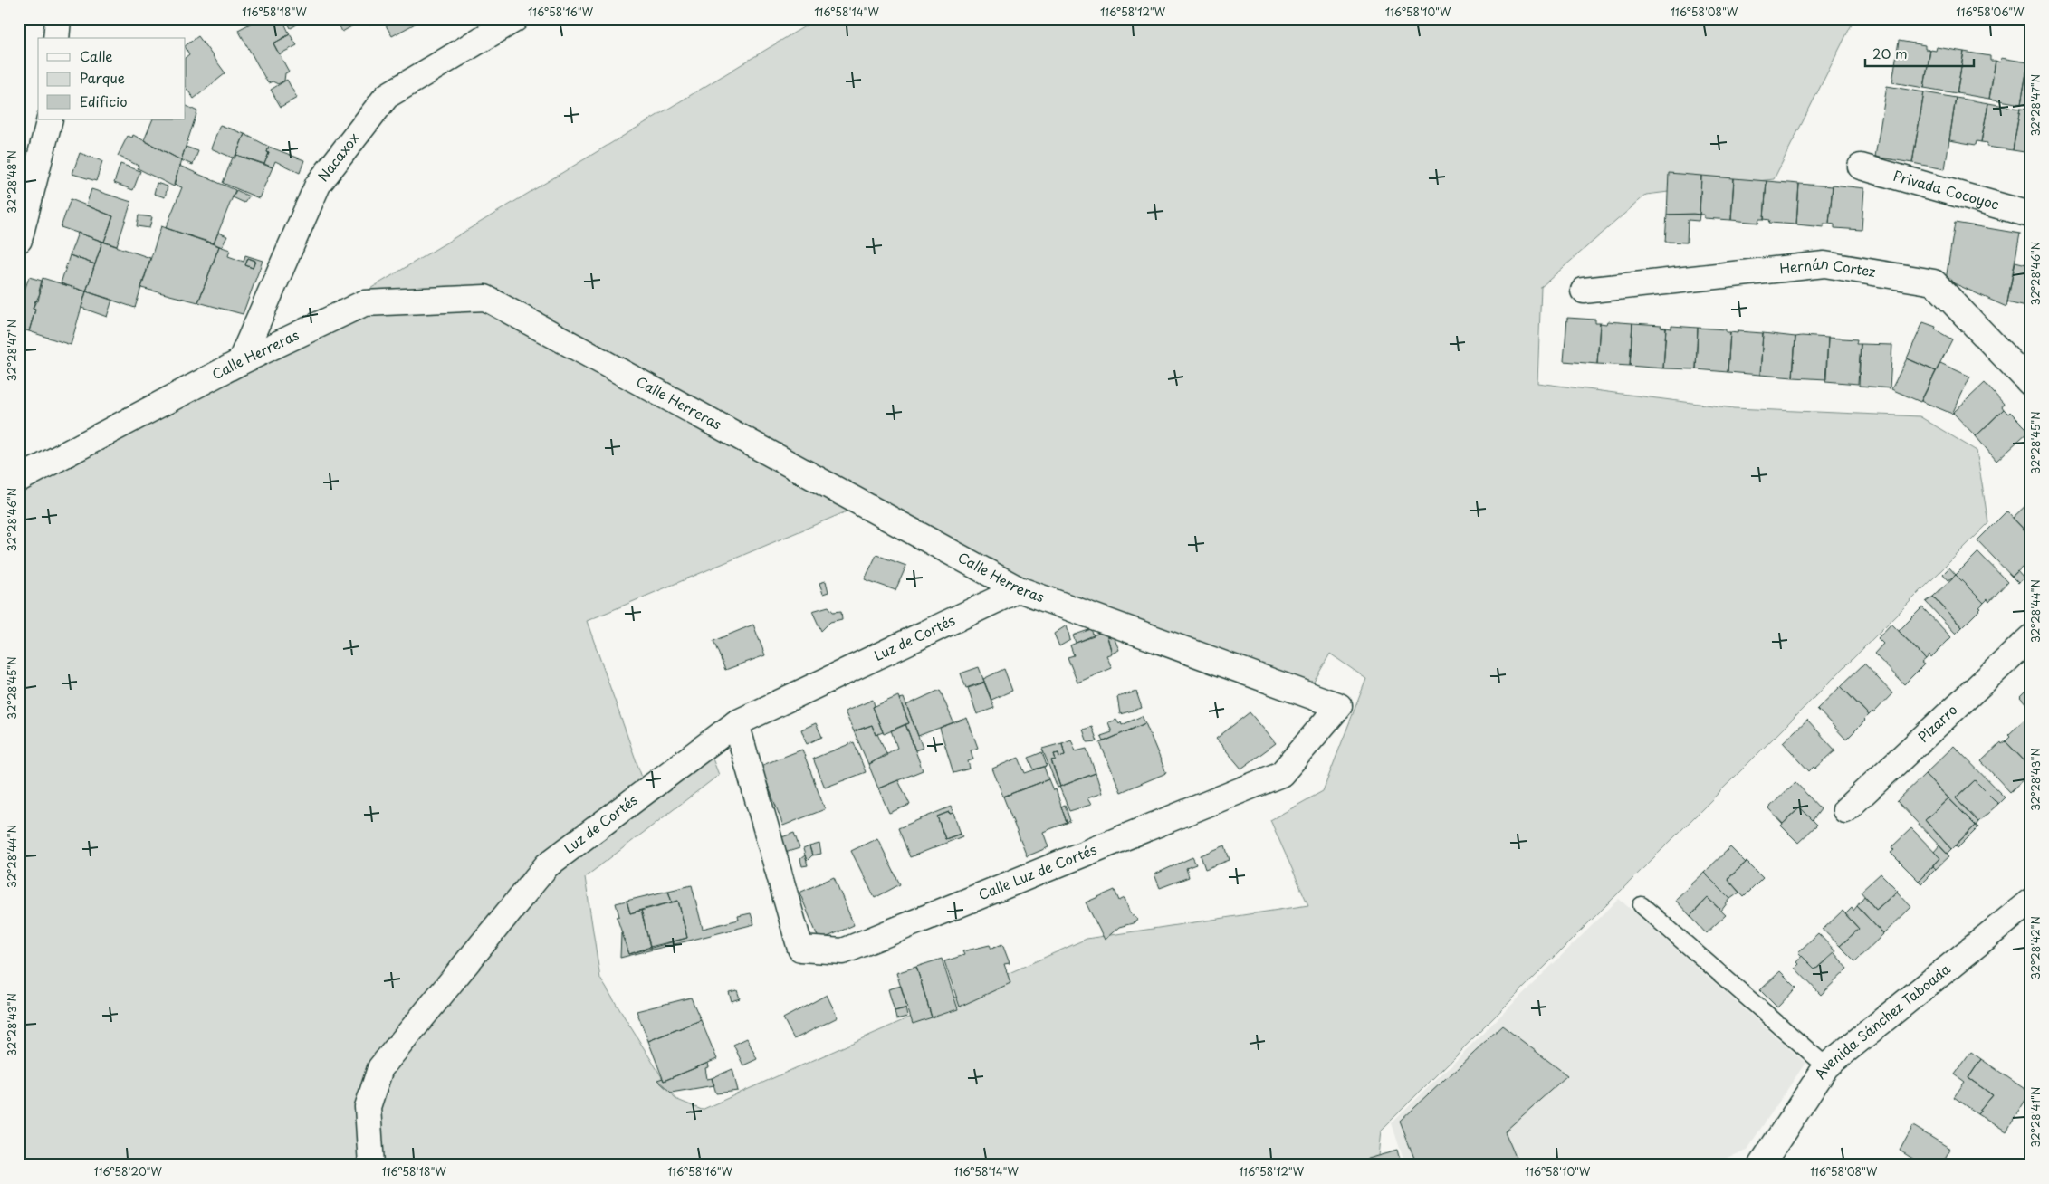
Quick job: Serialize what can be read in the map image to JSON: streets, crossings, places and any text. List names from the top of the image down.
{
  "streets": {
    "street": [
      "Nacaxox",
      "Privada Cocoyoc",
      "Hernán Cortez",
      "Calle Herreras",
      "Luz de Cortés",
      "Pizarro",
      "Calle Luz de Cortés",
      "Avenida Sánchez Taboada"
    ]
  },
  "crossings": [
    ["Nacaxox", "Calle Herreras"],
    ["Calle Herreras", "Luz de Cortés"],
    ["Calle Herreras", "Calle Luz de Cortés"],
    ["Luz de Cortés", "Calle Luz de Cortés"]
  ],
  "legend": ["Calle", "Parque", "Edificio"],
  "scale_bar": "20 m",
  "coordinates": [
    "116°58'18\"W",
    "116°58'16\"W",
    "116°58'14\"W",
    "116°58'12\"W",
    "116°58'10\"W",
    "116°58'08\"W",
    "116°58'06\"W",
    "32°28'47\"N",
    "32°28'48\"N",
    "32°28'46\"N",
    "32°28'45\"N",
    "32°28'44\"N",
    "32°28'43\"N",
    "32°28'42\"N",
    "32°28'41\"N",
    "116°58'20\"W"
  ]
}
